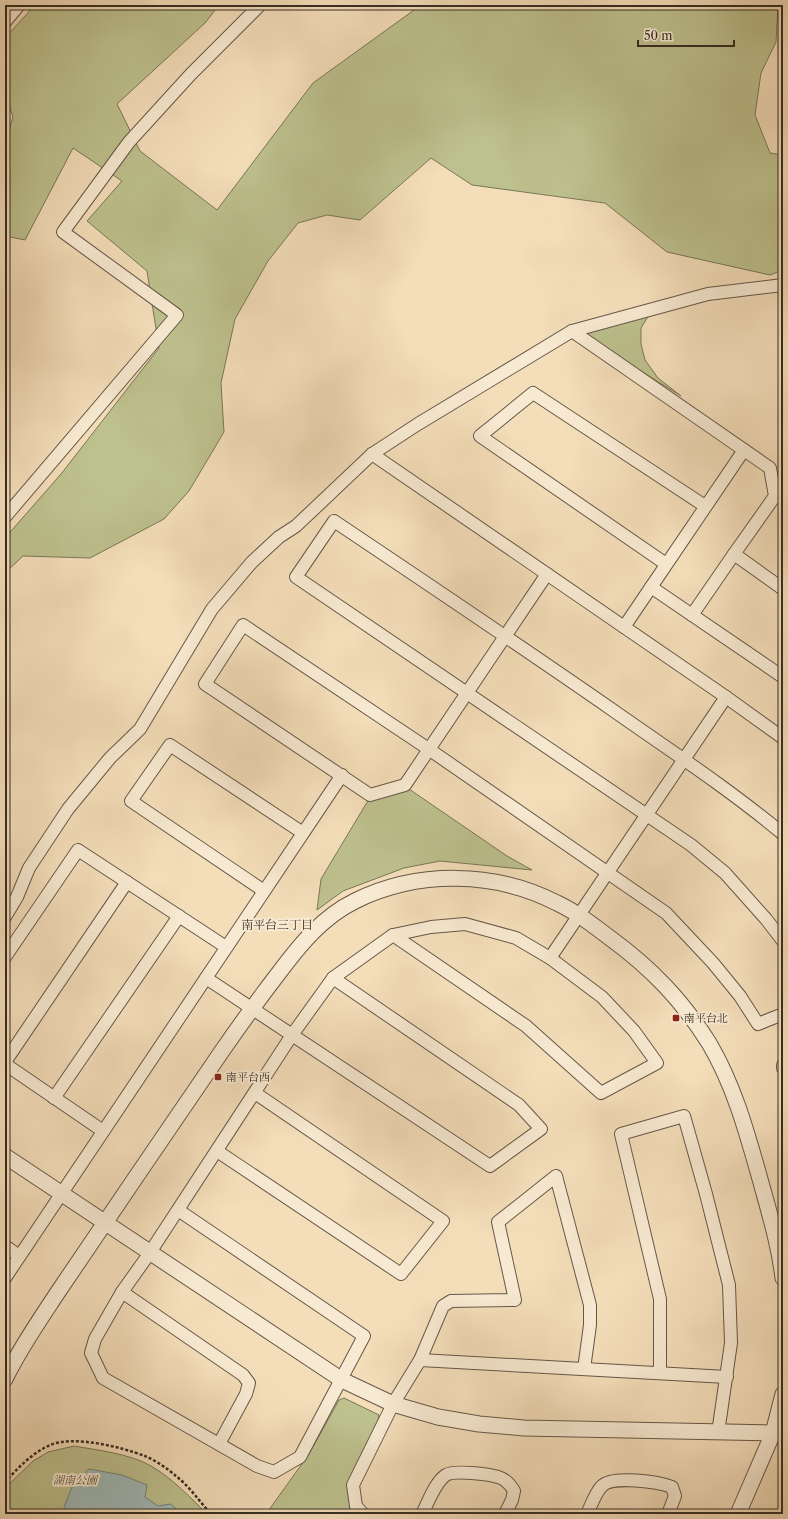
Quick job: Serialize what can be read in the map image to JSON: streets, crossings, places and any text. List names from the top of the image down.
{
  "districts": ["南平台三丁目"],
  "parks": ["湖南公園"],
  "places": {
    "transit": ["南平台北", "南平台西"]
  },
  "scale_bar": "50 m"
}
